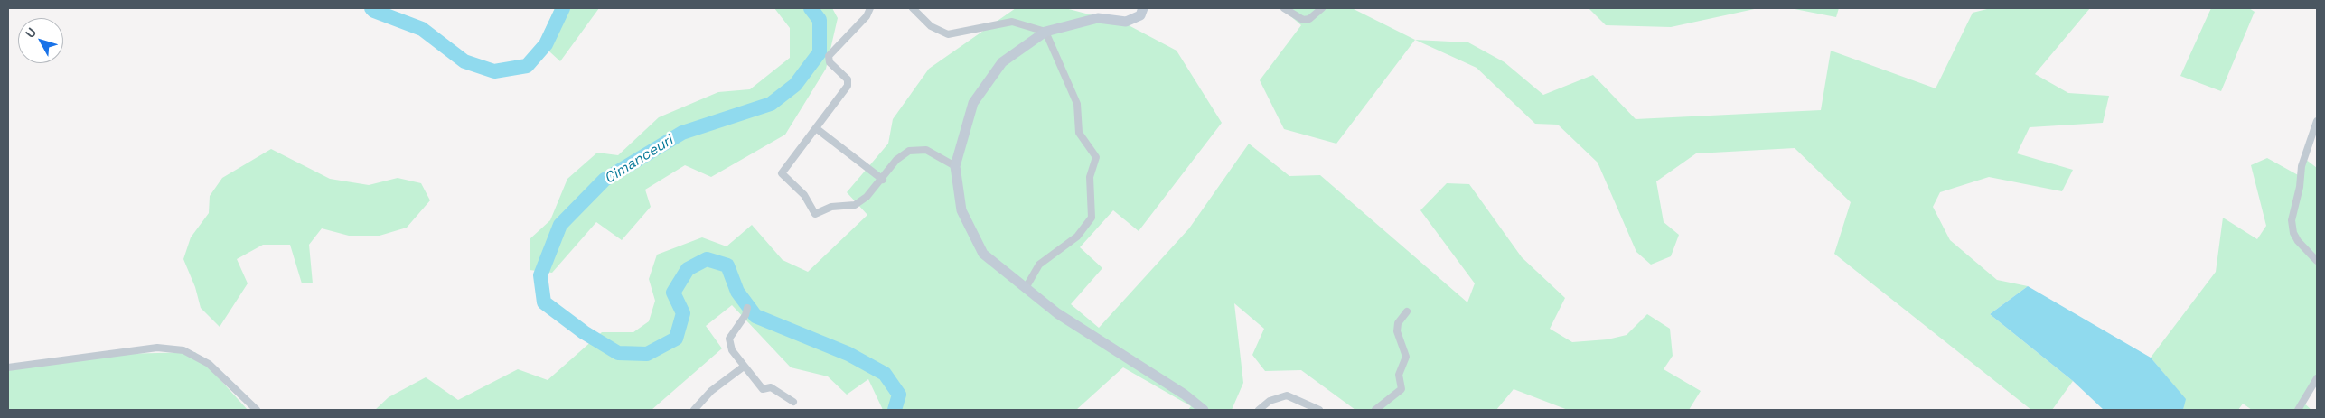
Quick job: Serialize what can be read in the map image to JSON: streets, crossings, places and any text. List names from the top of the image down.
{
  "water": ["Cimanceuri"],
  "north": "top left"
}
